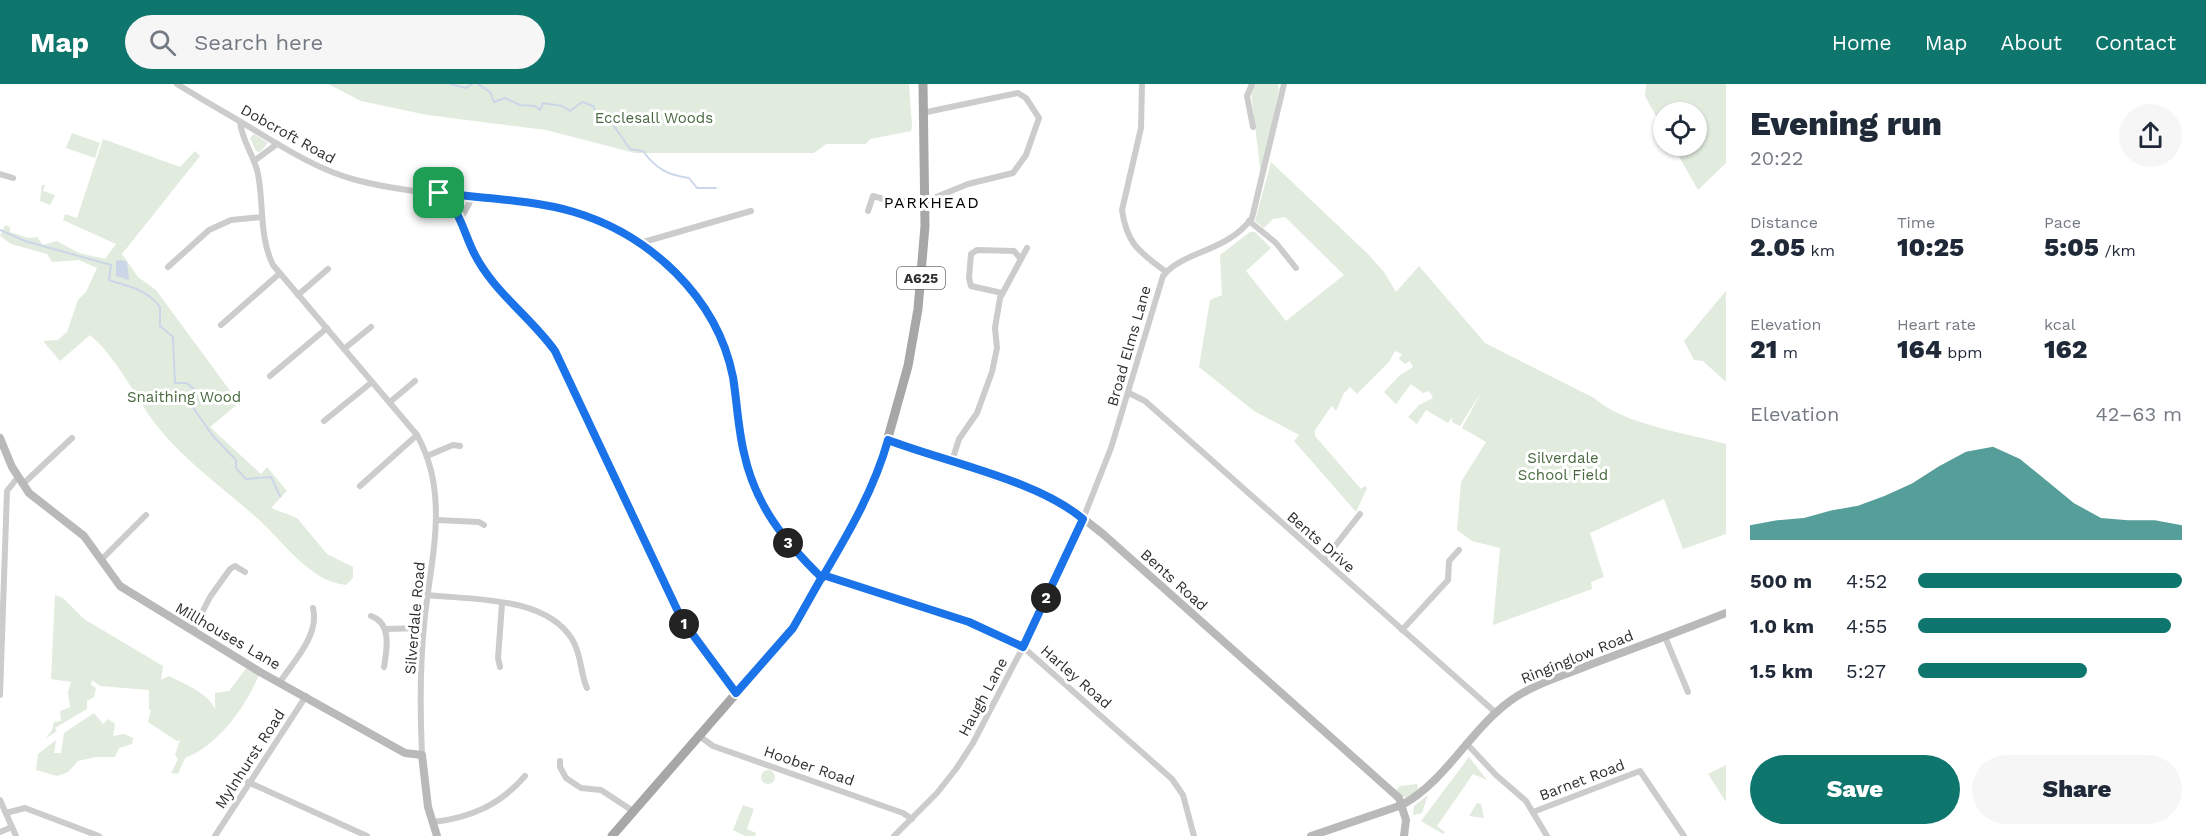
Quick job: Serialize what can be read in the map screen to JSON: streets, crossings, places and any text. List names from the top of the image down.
{
  "streets": {
    "main road": ["A625"],
    "street": [
      "Dobcroft Road",
      "Broad Elms Lane",
      "Bents Drive",
      "Bents Road",
      "Silverdale Road",
      "Millhouses Lane",
      "Ringinglow Road",
      "Harley Road",
      "Haugh Lane",
      "Mylnhurst Road",
      "Hoober Road",
      "Barnet Road"
    ]
  },
  "crossings": [
    ["Dobcroft Road", "A625"],
    ["Dobcroft Road", "Silverdale Road"],
    ["Dobcroft Road", "Harley Road"],
    ["A625", "Bents Road"],
    ["A625", "Harley Road"],
    ["A625", "Hoober Road"],
    ["Broad Elms Lane", "Bents Drive"],
    ["Broad Elms Lane", "Bents Road"],
    ["Broad Elms Lane", "Haugh Lane"],
    ["Bents Drive", "Ringinglow Road"],
    ["Bents Road", "Ringinglow Road"],
    ["Bents Road", "Haugh Lane"],
    ["Silverdale Road", "Millhouses Lane"],
    ["Millhouses Lane", "Mylnhurst Road"],
    ["Harley Road", "Haugh Lane"],
    ["Haugh Lane", "Hoober Road"]
  ],
  "districts": ["PARKHEAD"],
  "parks": ["Ecclesall Woods", "Snaithing Wood", "Silverdale School Field"],
  "page": {
    "header": "Map",
    "search": "Search here",
    "nav": [
      "Home",
      "Map",
      "About",
      "Contact"
    ],
    "heading": ["Evening run", "20:22"],
    "stats": [
      ["Distance", "2.05 km"],
      ["Time", "10:25"],
      ["Pace", "5:05 /km"],
      ["Elevation", "21 m"],
      ["Heart rate", "164 bpm"],
      ["kcal", "162"]
    ],
    "chart": ["Elevation", "42–63 m"],
    "pins": ["3", "2", "1"],
    "list": [
      {
        "name": "500 m",
        "note": "4:52"
      },
      {
        "name": "1.0 km",
        "note": "4:55"
      },
      {
        "name": "1.5 km",
        "note": "5:27"
      }
    ],
    "buttons": ["Save", "Share"]
  }
}
